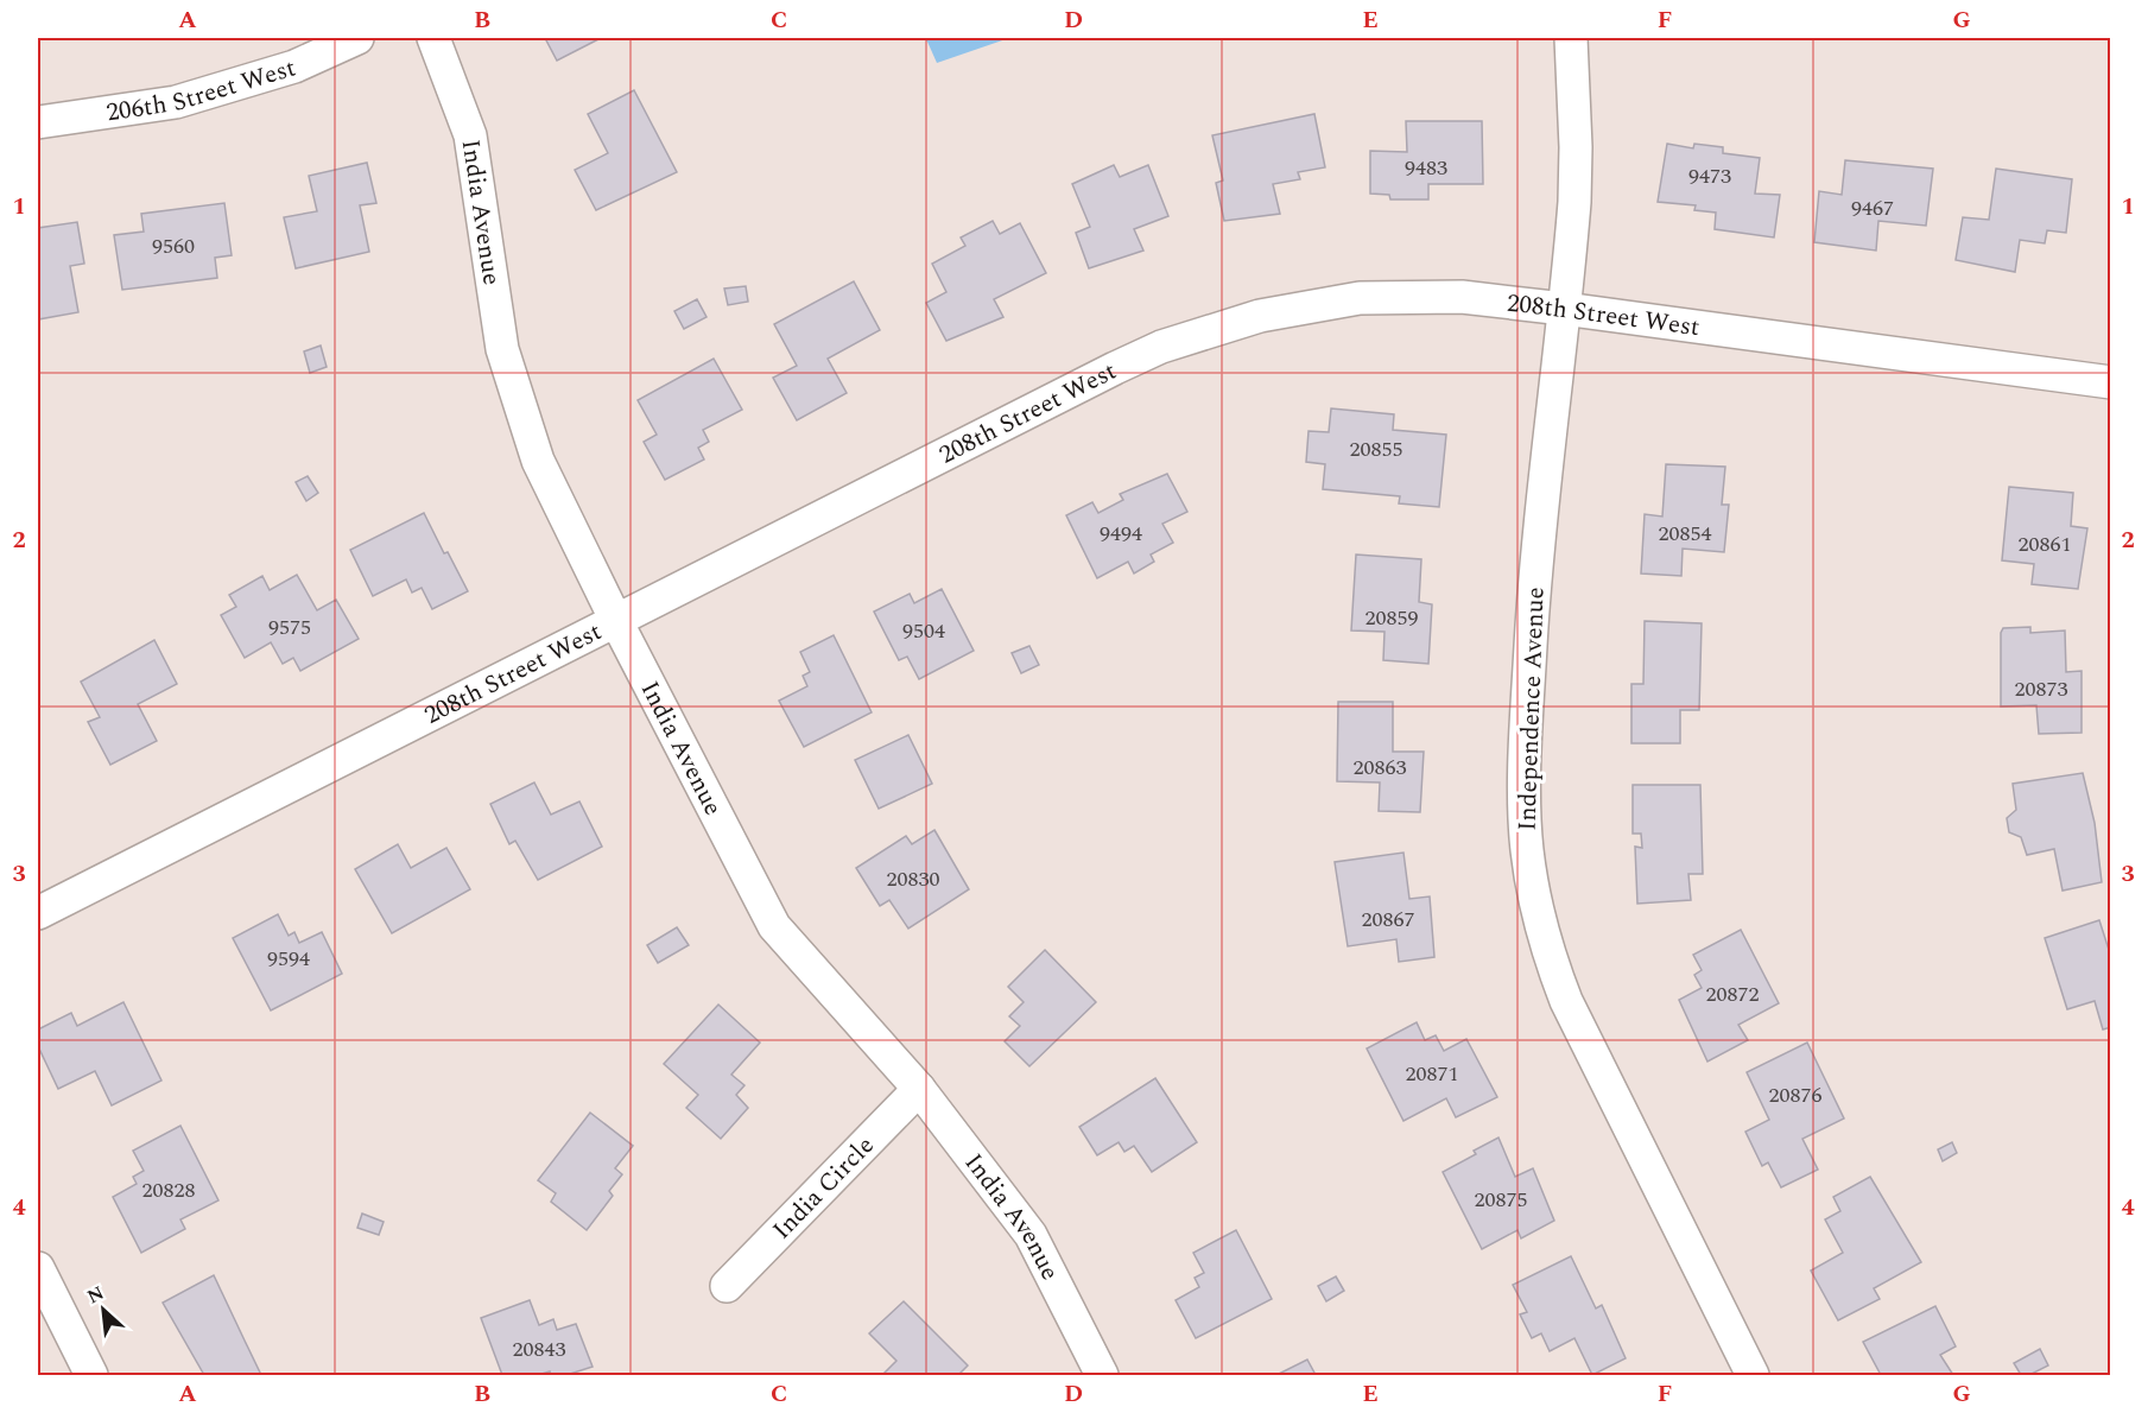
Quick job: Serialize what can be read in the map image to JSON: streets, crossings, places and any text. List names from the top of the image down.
{
  "streets": {
    "street": [
      "206th Street West",
      "India Avenue",
      "208th Street West",
      "Independence Avenue",
      "India Circle"
    ]
  },
  "crossings": [
    ["India Avenue", "208th Street West"],
    ["India Avenue", "India Circle"],
    ["208th Street West", "Independence Avenue"]
  ],
  "house_numbers": [
    "9483",
    "9473",
    "9467",
    "9560",
    "20855",
    "9494",
    "20854",
    "20861",
    "20859",
    "9575",
    "9504",
    "20873",
    "20863",
    "20830",
    "20867",
    "9594",
    "20872",
    "20871",
    "20876",
    "20828",
    "20875",
    "20843"
  ],
  "north": "top left",
  "grid": {
    "columns": [
      "A",
      "B",
      "C",
      "D",
      "E",
      "F",
      "G"
    ],
    "rows": [
      "1",
      "2",
      "3",
      "4"
    ]
  }
}
